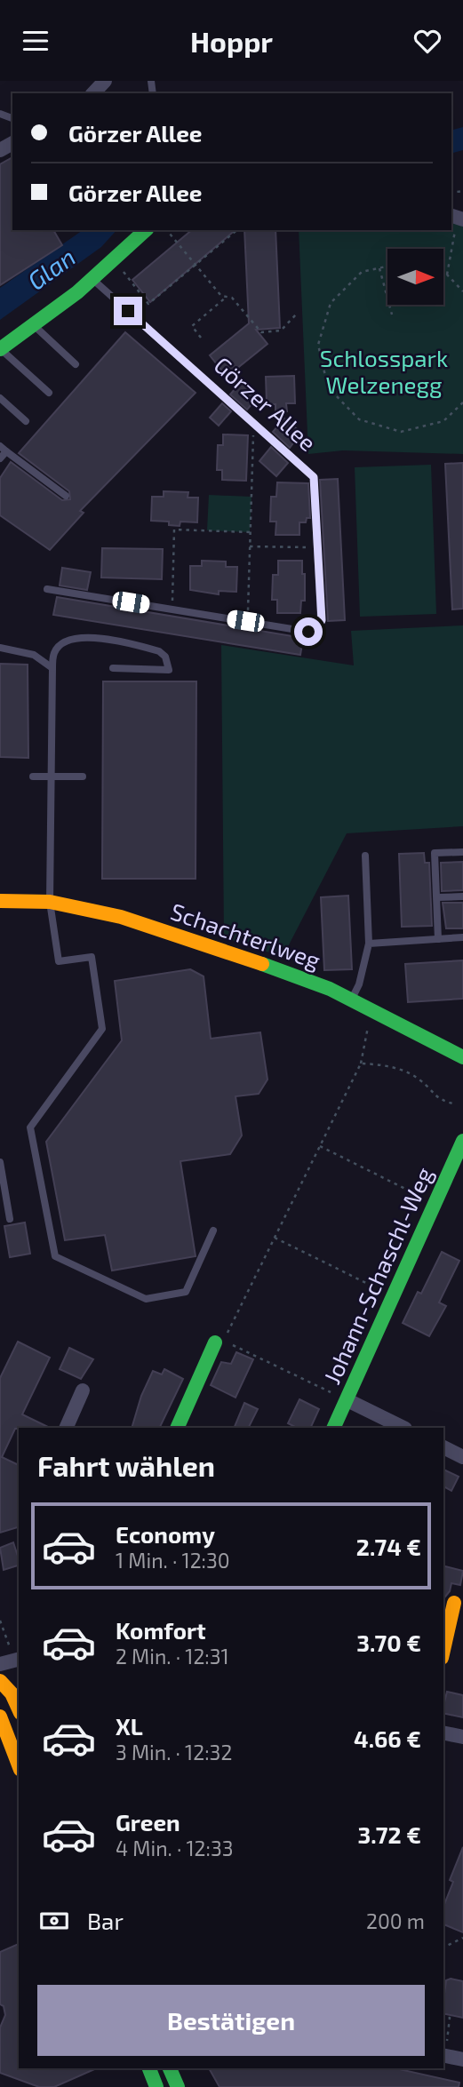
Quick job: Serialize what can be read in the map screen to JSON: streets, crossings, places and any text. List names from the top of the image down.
{
  "streets": {
    "street": ["Schachterlweg", "Johann-Schaschl-Weg"],
    "lane": ["Görzer Allee"]
  },
  "water": ["Glan"],
  "parks": ["Schlosspark Welzenegg"],
  "north": "right",
  "page": {
    "header": "Hoppr",
    "banner": ["Görzer Allee", "Görzer Allee"],
    "heading": "Fahrt wählen",
    "list": [
      {
        "name": "Economy",
        "note": "1 Min. · 12:30",
        "value": "2.74 €"
      },
      {
        "name": "Komfort",
        "note": "2 Min. · 12:31",
        "value": "3.70 €"
      },
      {
        "name": "XL",
        "note": "3 Min. · 12:32",
        "value": "4.66 €"
      },
      {
        "name": "Green",
        "note": "4 Min. · 12:33",
        "value": "3.72 €"
      }
    ],
    "pay": ["Bar", "200 m"],
    "buttons": "Bestätigen"
  }
}
